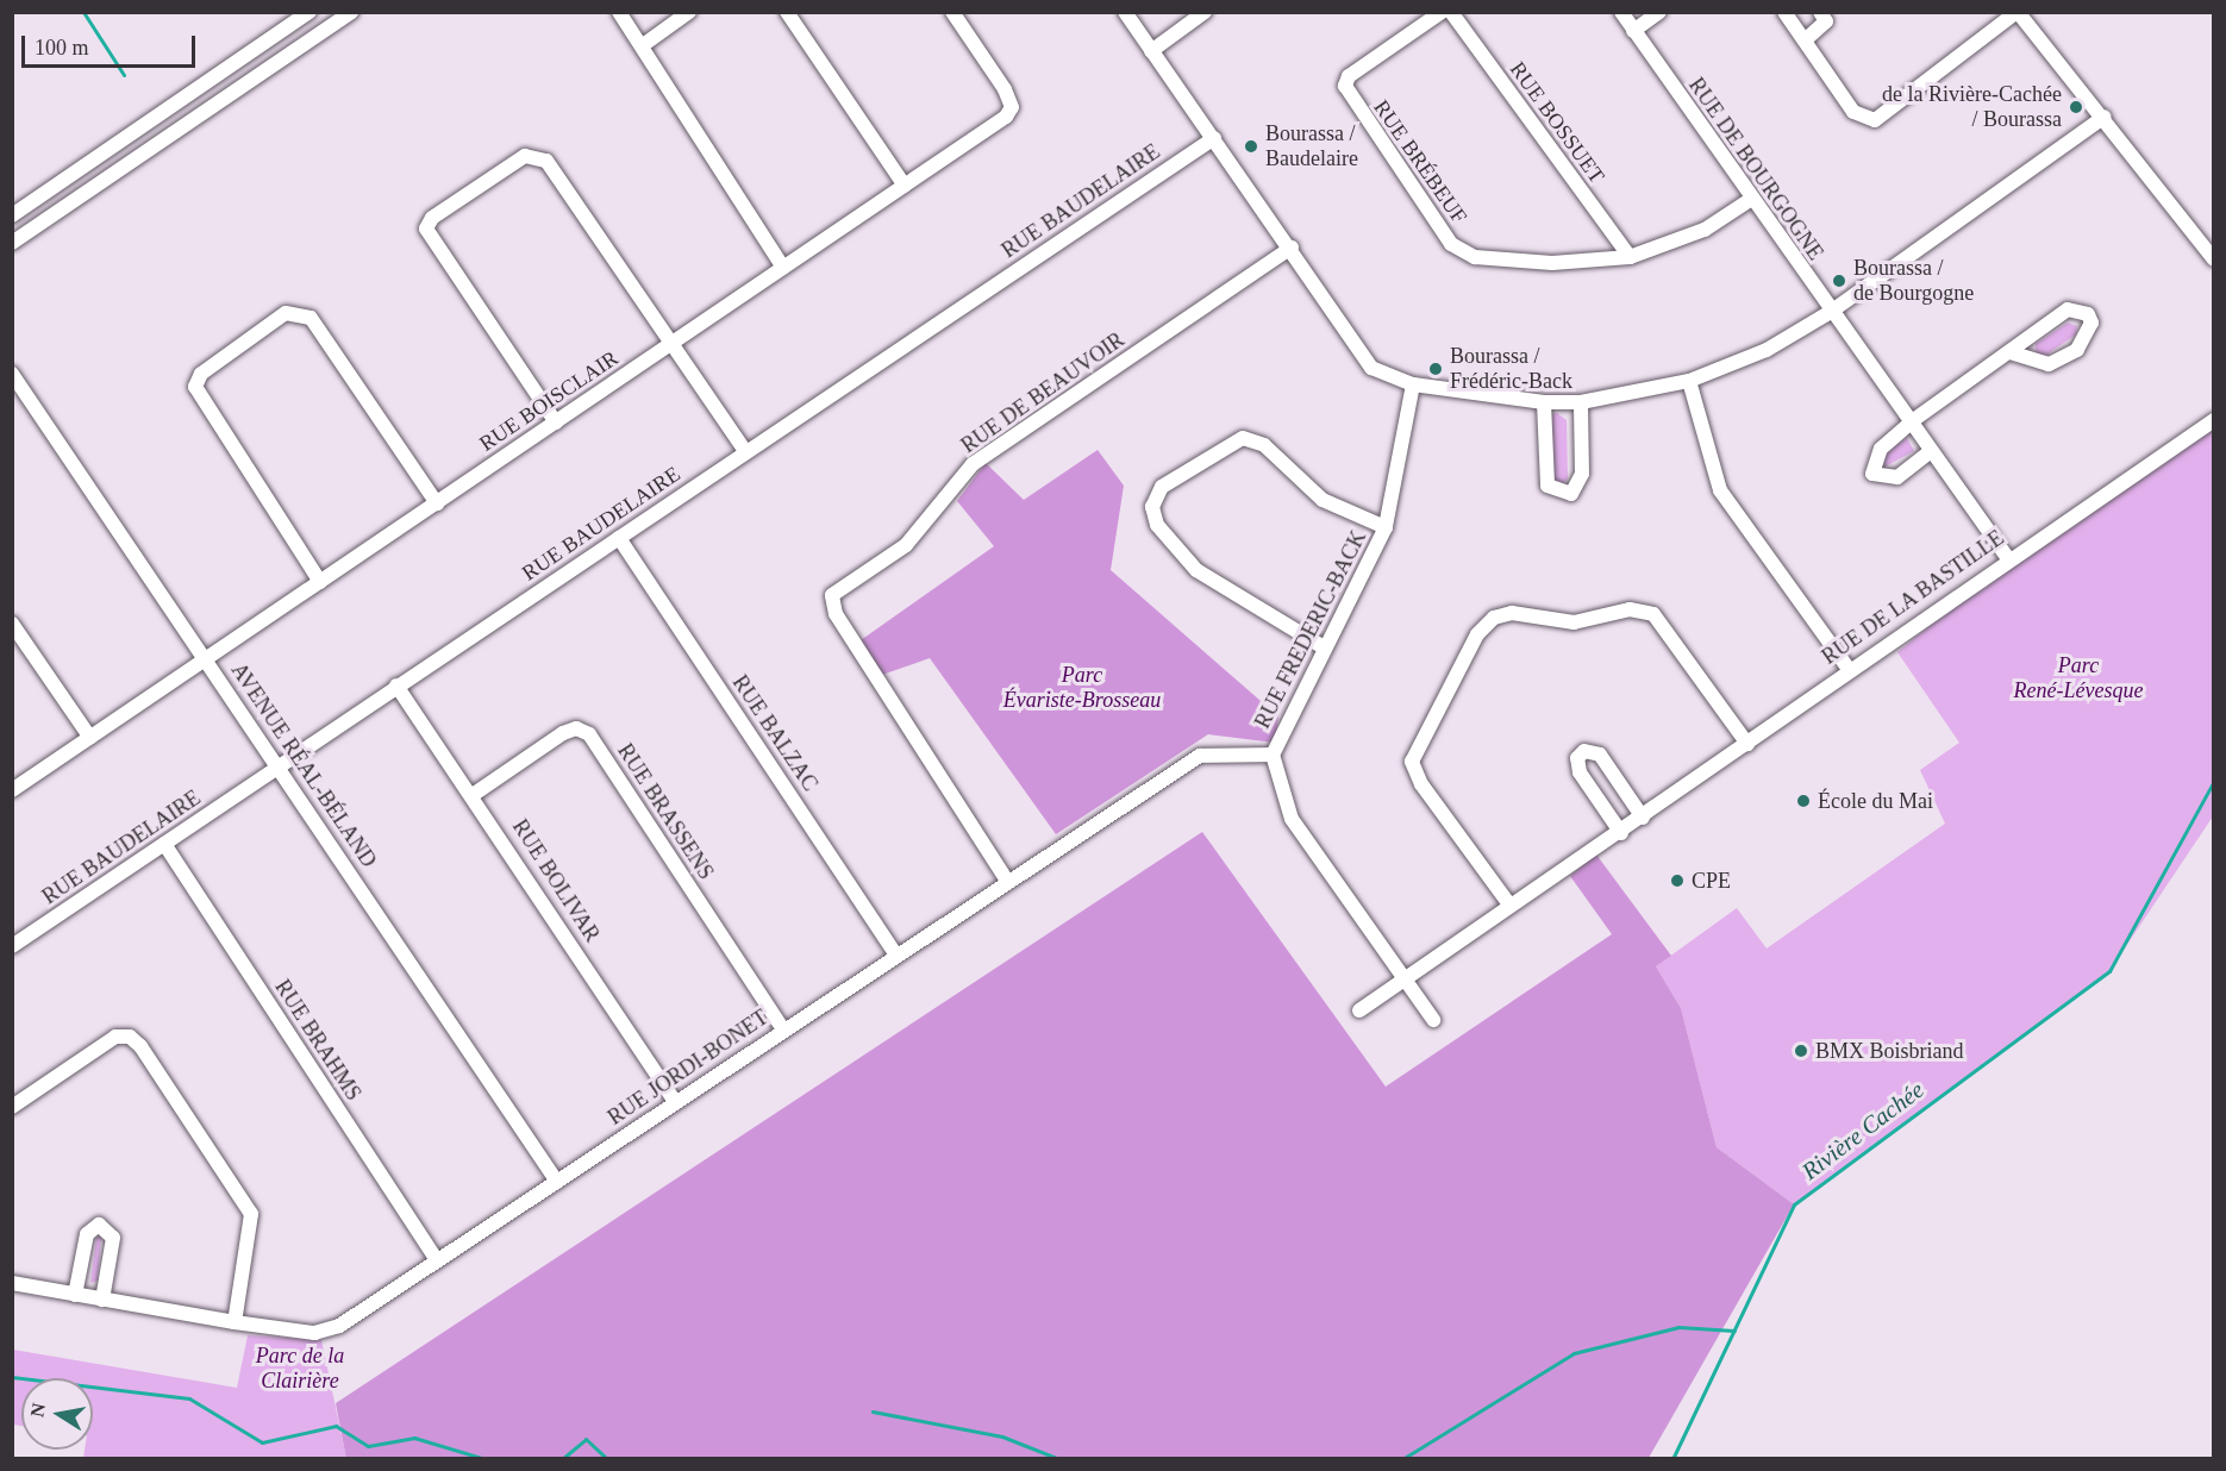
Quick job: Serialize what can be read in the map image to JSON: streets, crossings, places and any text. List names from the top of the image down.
{
  "streets": {
    "street": [
      "RUE BOSSUET",
      "RUE BRÉBEUF",
      "RUE DE BOURGOGNE",
      "RUE BAUDELAIRE",
      "RUE DE BEAUVOIR",
      "RUE BOISCLAIR",
      "RUE DE LA BASTILLE",
      "RUE FREDERIC-BACK",
      "RUE BALZAC",
      "AVENUE RÉAL-BÉLAND",
      "RUE BRASSENS",
      "RUE BOLIVAR",
      "RUE BRAHMS",
      "RUE JORDI-BONET"
    ]
  },
  "crossings": [
    ["RUE BOSSUET", "RUE BRÉBEUF"],
    ["RUE BRÉBEUF", "RUE DE BOURGOGNE"],
    ["RUE DE BOURGOGNE", "RUE DE LA BASTILLE"],
    ["RUE BAUDELAIRE", "RUE BALZAC"],
    ["RUE BAUDELAIRE", "AVENUE RÉAL-BÉLAND"],
    ["RUE BAUDELAIRE", "RUE BOLIVAR"],
    ["RUE BAUDELAIRE", "RUE BRAHMS"],
    ["RUE DE BEAUVOIR", "RUE JORDI-BONET"],
    ["RUE BOISCLAIR", "AVENUE RÉAL-BÉLAND"],
    ["RUE DE LA BASTILLE", "RUE FREDERIC-BACK"],
    ["RUE FREDERIC-BACK", "RUE JORDI-BONET"],
    ["RUE BALZAC", "RUE JORDI-BONET"],
    ["AVENUE RÉAL-BÉLAND", "RUE JORDI-BONET"],
    ["RUE BRASSENS", "RUE BOLIVAR"],
    ["RUE BRASSENS", "RUE JORDI-BONET"],
    ["RUE BOLIVAR", "RUE JORDI-BONET"],
    ["RUE BRAHMS", "RUE JORDI-BONET"]
  ],
  "water": ["Rivière Cachée"],
  "parks": ["Parc René-Lévesque", "Parc Évariste-Brosseau", "Parc de la Clairière"],
  "places": [
    "de la Rivière-Cachée / Bourassa",
    "Bourassa / Baudelaire",
    "Bourassa / de Bourgogne",
    "Bourassa / Frédéric-Back",
    "École du Mai",
    "CPE",
    "BMX Boisbriand"
  ],
  "scale_bar": "100 m",
  "north": "left"
}
